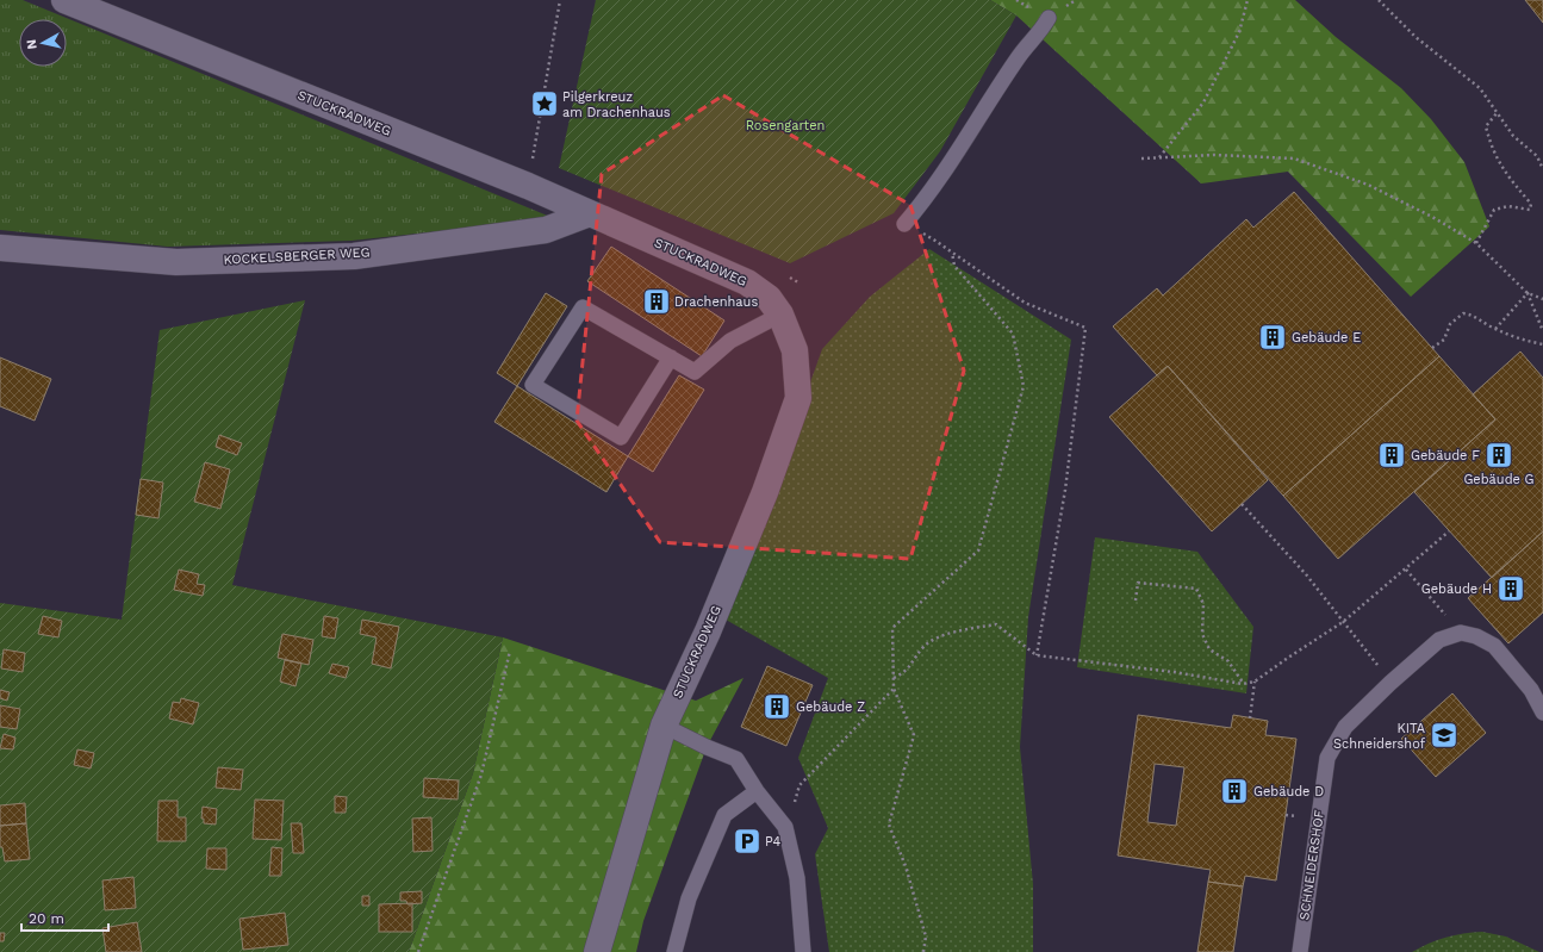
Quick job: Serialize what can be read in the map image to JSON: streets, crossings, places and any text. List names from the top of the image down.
{
  "streets": {
    "street": ["STUCKRADWEG", "KOCKELSBERGER WEG"],
    "lane": ["SCHNEIDERSHOF"]
  },
  "crossings": [
    ["STUCKRADWEG", "KOCKELSBERGER WEG"]
  ],
  "parks": ["Rosengarten"],
  "places": {
    "place": ["Pilgerkreuz am Drachenhaus"],
    "building": [
      "Drachenhaus",
      "Gebäude E",
      "Gebäude F",
      "Gebäude G",
      "Gebäude H",
      "Gebäude Z",
      "Gebäude D"
    ],
    "school or university": ["KITA Schneidershof"],
    "parking": ["P4"]
  },
  "scale_bar": "20 m",
  "north": "left"
}
